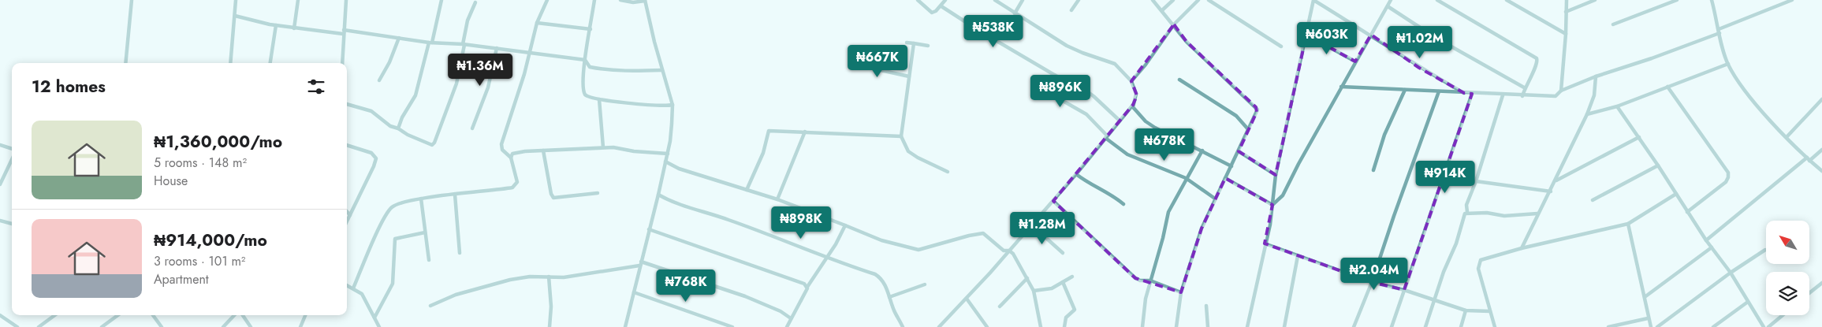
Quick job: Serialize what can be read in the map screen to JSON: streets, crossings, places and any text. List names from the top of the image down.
{
  "north": "top left",
  "page": {
    "price": [
      "₦538K",
      "₦603K",
      "₦1.02M",
      "₦667K",
      "₦1.36M",
      "₦896K",
      "₦678K",
      "₦914K",
      "₦898K",
      "₦1.28M",
      "₦2.04M",
      "₦768K"
    ],
    "heading": "12 homes",
    "list": [
      {
        "name": "₦1,360,000/mo",
        "note": "5 rooms · 148 m² · House"
      },
      {
        "name": "₦914,000/mo",
        "note": "3 rooms · 101 m² · Apartment"
      }
    ]
  }
}
